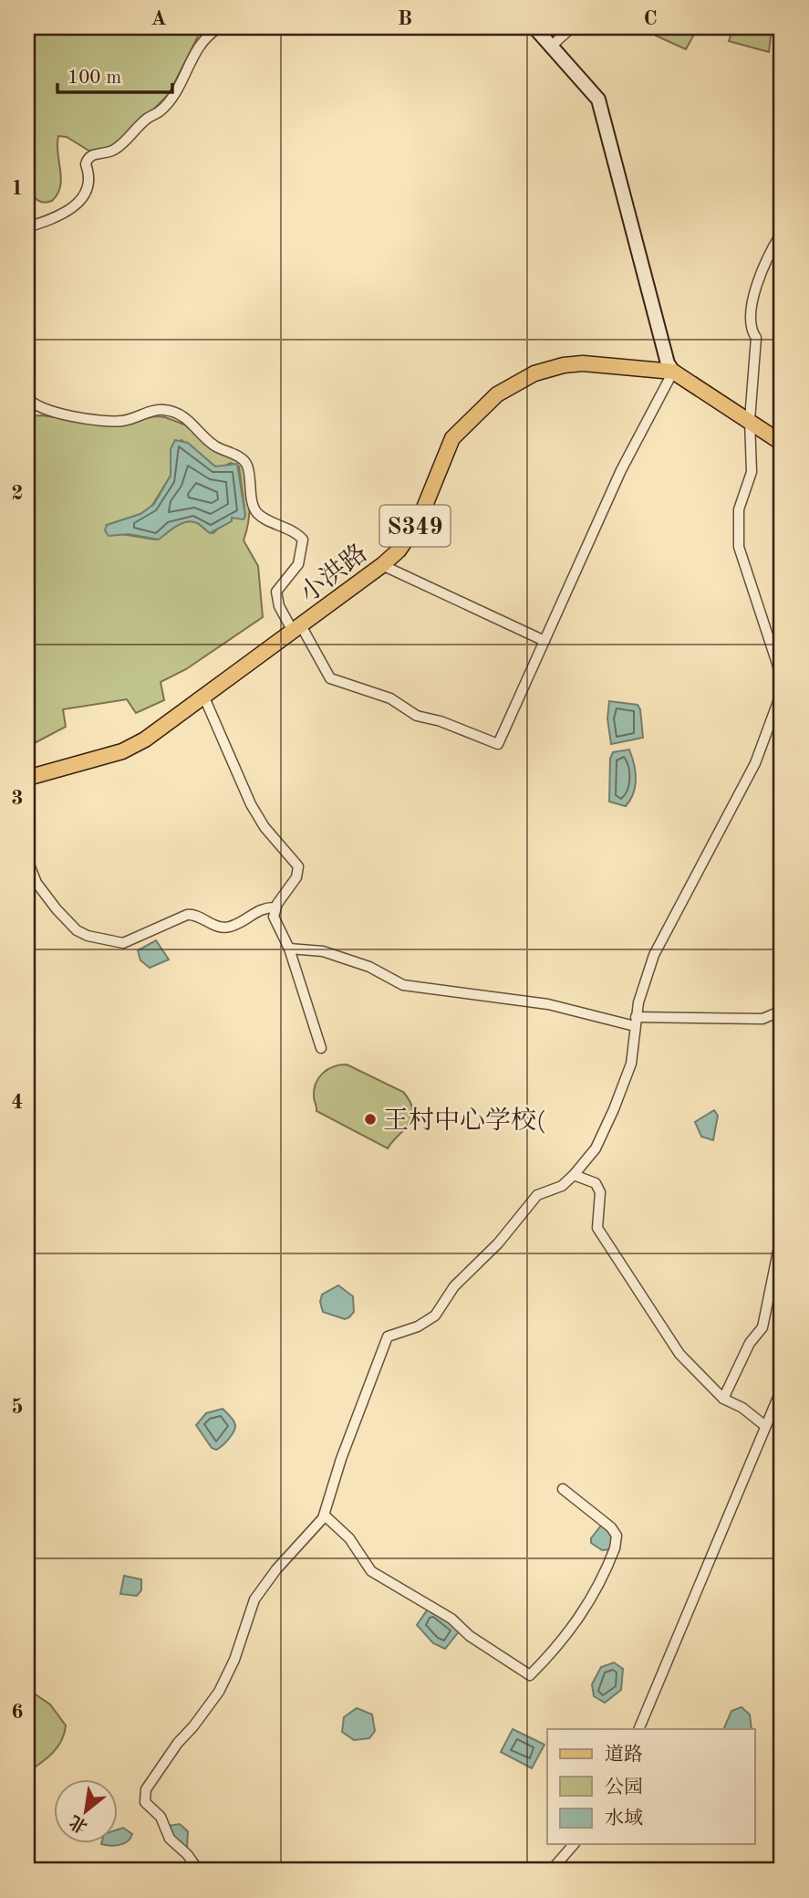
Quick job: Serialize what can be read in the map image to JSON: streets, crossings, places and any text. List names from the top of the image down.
{
  "streets": {
    "main road": ["S349", "小洪路"]
  },
  "places": ["王村中心学校("],
  "legend": ["道路", "公园", "水域"],
  "scale_bar": "100 m",
  "north": "bottom left",
  "grid": {
    "columns": ["A", "B", "C"],
    "rows": [
      "1",
      "2",
      "3",
      "4",
      "5",
      "6"
    ]
  }
}
